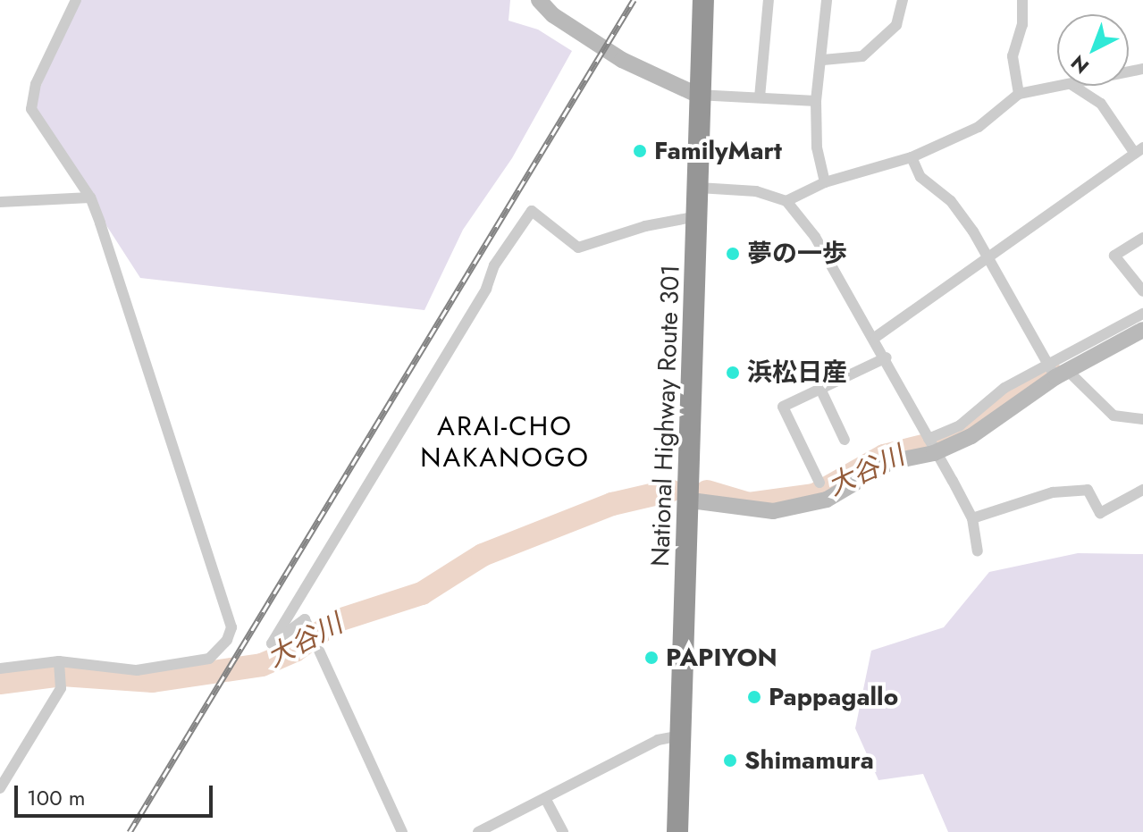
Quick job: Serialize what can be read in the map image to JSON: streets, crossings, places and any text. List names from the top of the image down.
{
  "streets": {
    "highway": ["National Highway Route 301"]
  },
  "districts": ["ARAI-CHO NAKANOGO"],
  "water": ["大谷川"],
  "places": [
    "FamilyMart",
    "夢の一歩",
    "浜松日産",
    "PAPIYON",
    "Pappagallo",
    "Shimamura"
  ],
  "scale_bar": "100 m",
  "north": "bottom left"
}
